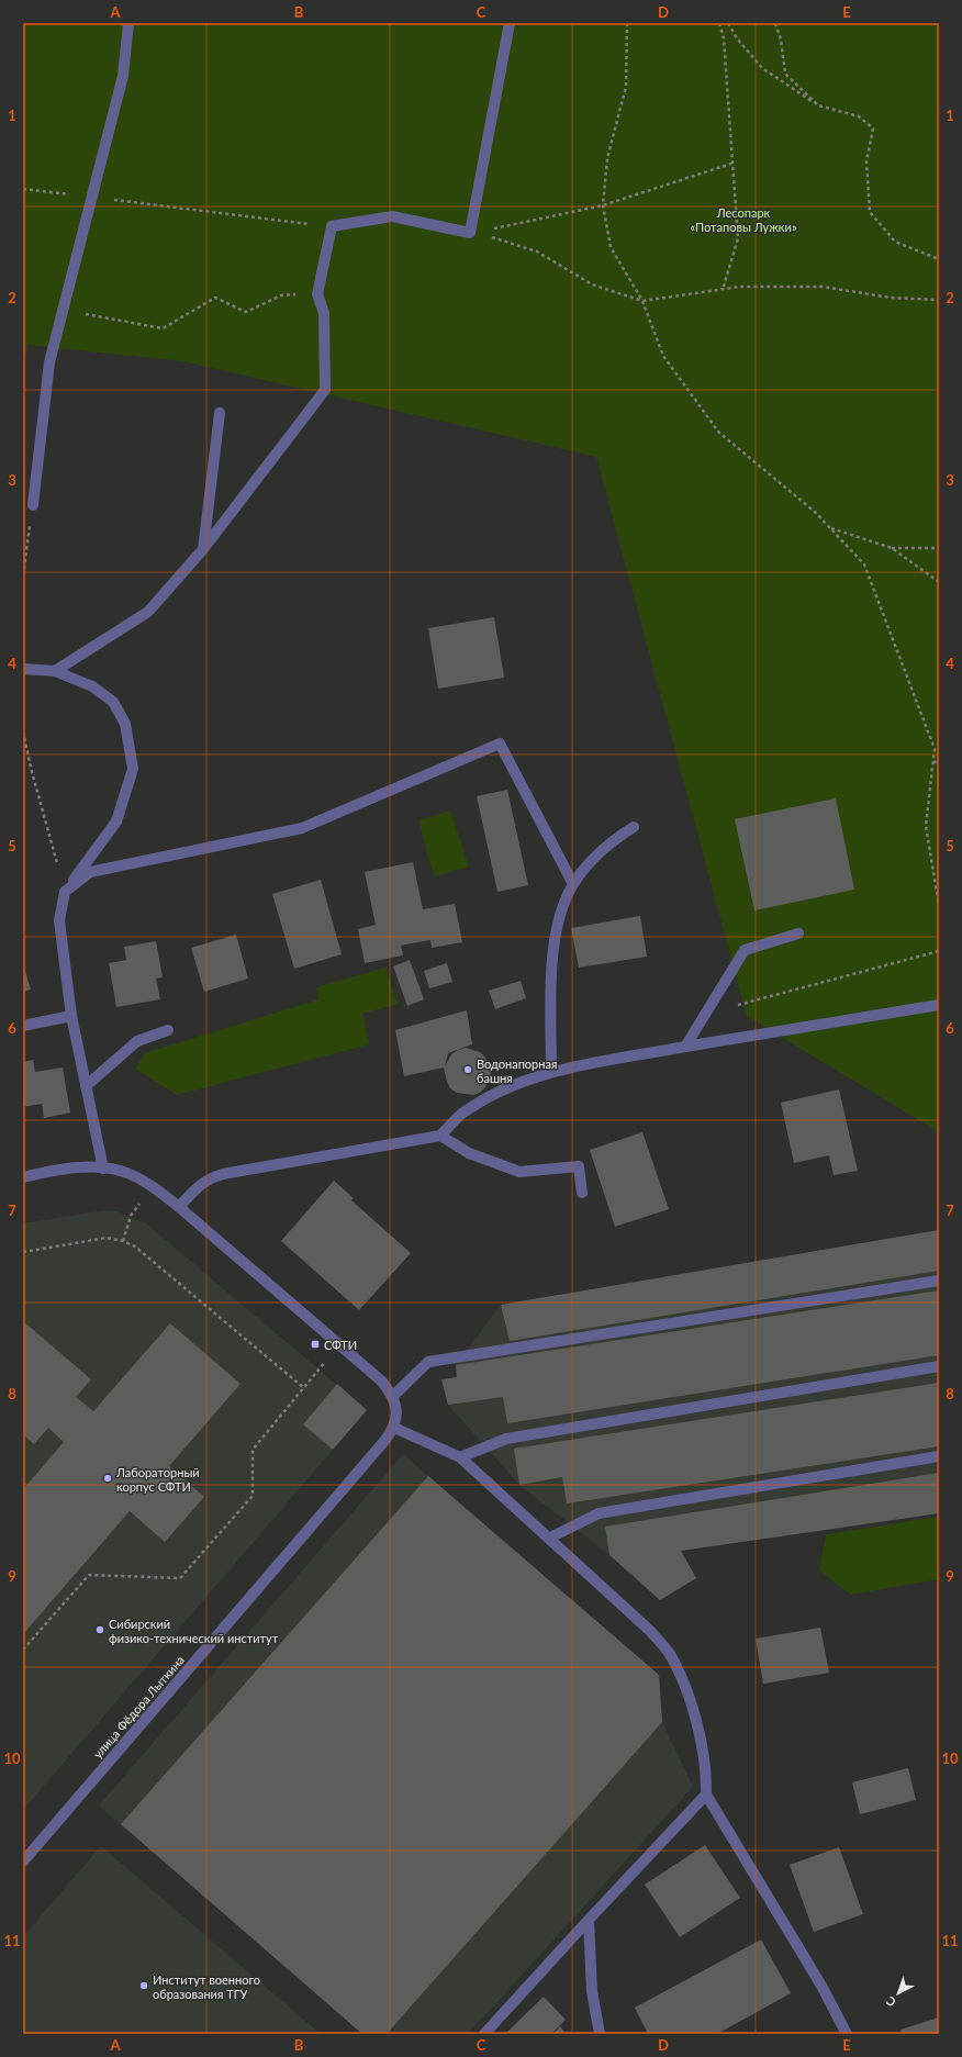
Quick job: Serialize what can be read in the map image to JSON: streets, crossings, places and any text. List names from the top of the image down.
{
  "streets": {
    "street": ["улица Фёдора Лыткина"]
  },
  "parks": ["Лесопарк «Потаповы Лужки»"],
  "places": {
    "other": [
      "Водонапорная башня",
      "Лабораторный корпус СФТИ",
      "Сибирский физико-технический институт",
      "Институт военного образования ТГУ"
    ],
    "transit": ["СФТИ"]
  },
  "north": "bottom left",
  "grid": {
    "columns": [
      "A",
      "B",
      "C",
      "D",
      "E"
    ],
    "rows": [
      "1",
      "2",
      "3",
      "4",
      "5",
      "6",
      "7",
      "8",
      "9",
      "10",
      "11"
    ]
  }
}
